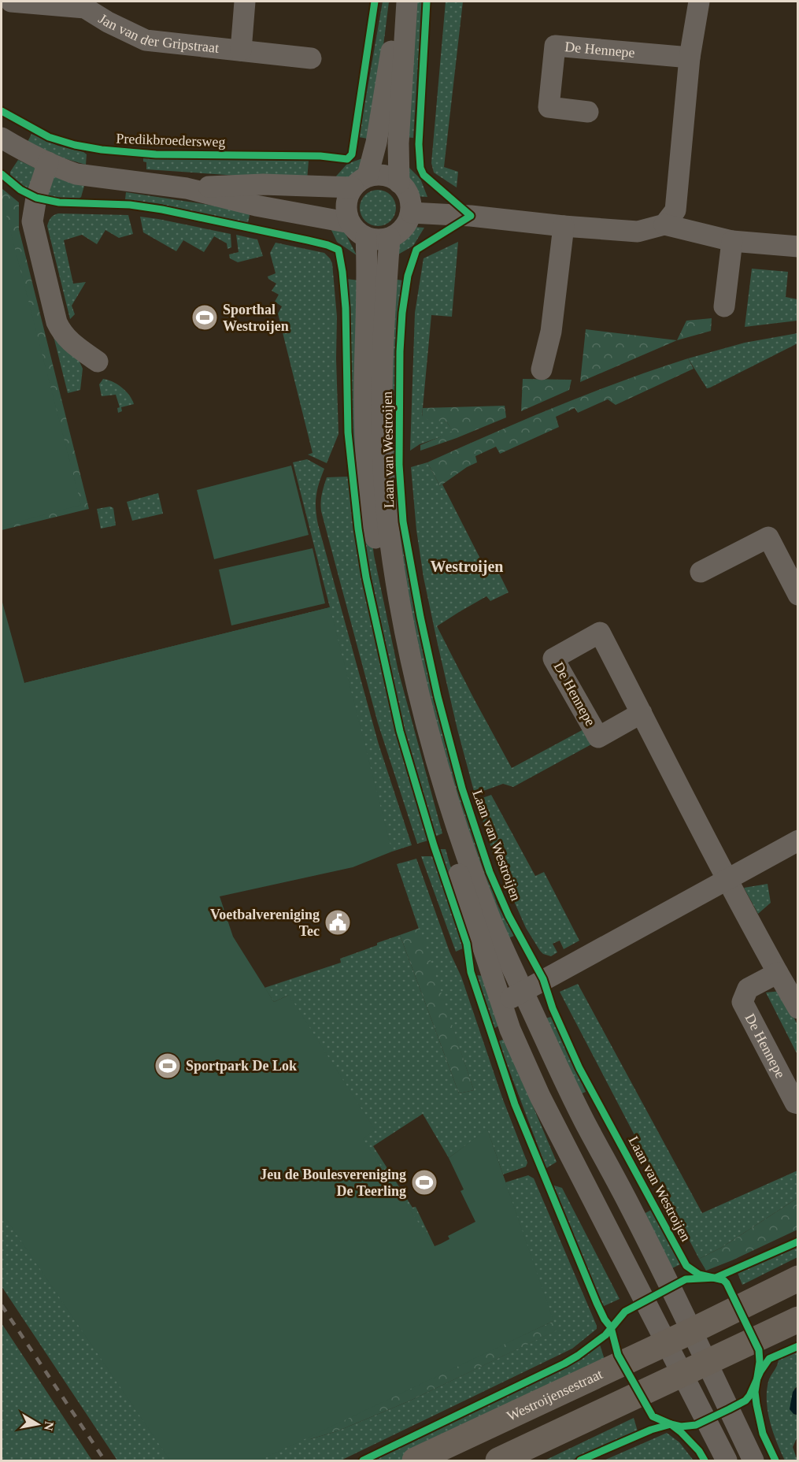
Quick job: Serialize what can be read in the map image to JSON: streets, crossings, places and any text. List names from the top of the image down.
{
  "streets": {
    "main road": ["Westroijensestraat"],
    "street": ["Jan van der Gripstraat", "De Hennepe", "Laan van Westroijen"],
    "cycle path": ["Predikbroedersweg"]
  },
  "crossings": [
    ["Laan van Westroijen", "Westroijensestraat"]
  ],
  "districts": ["Westroijen"],
  "places": {
    "sports": ["Sporthal Westroijen", "Sportpark De Lok", "Jeu de Boulesvereniging De Teerling"],
    "public building": ["Voetbalvereniging Tec"]
  },
  "north": "right"
}
